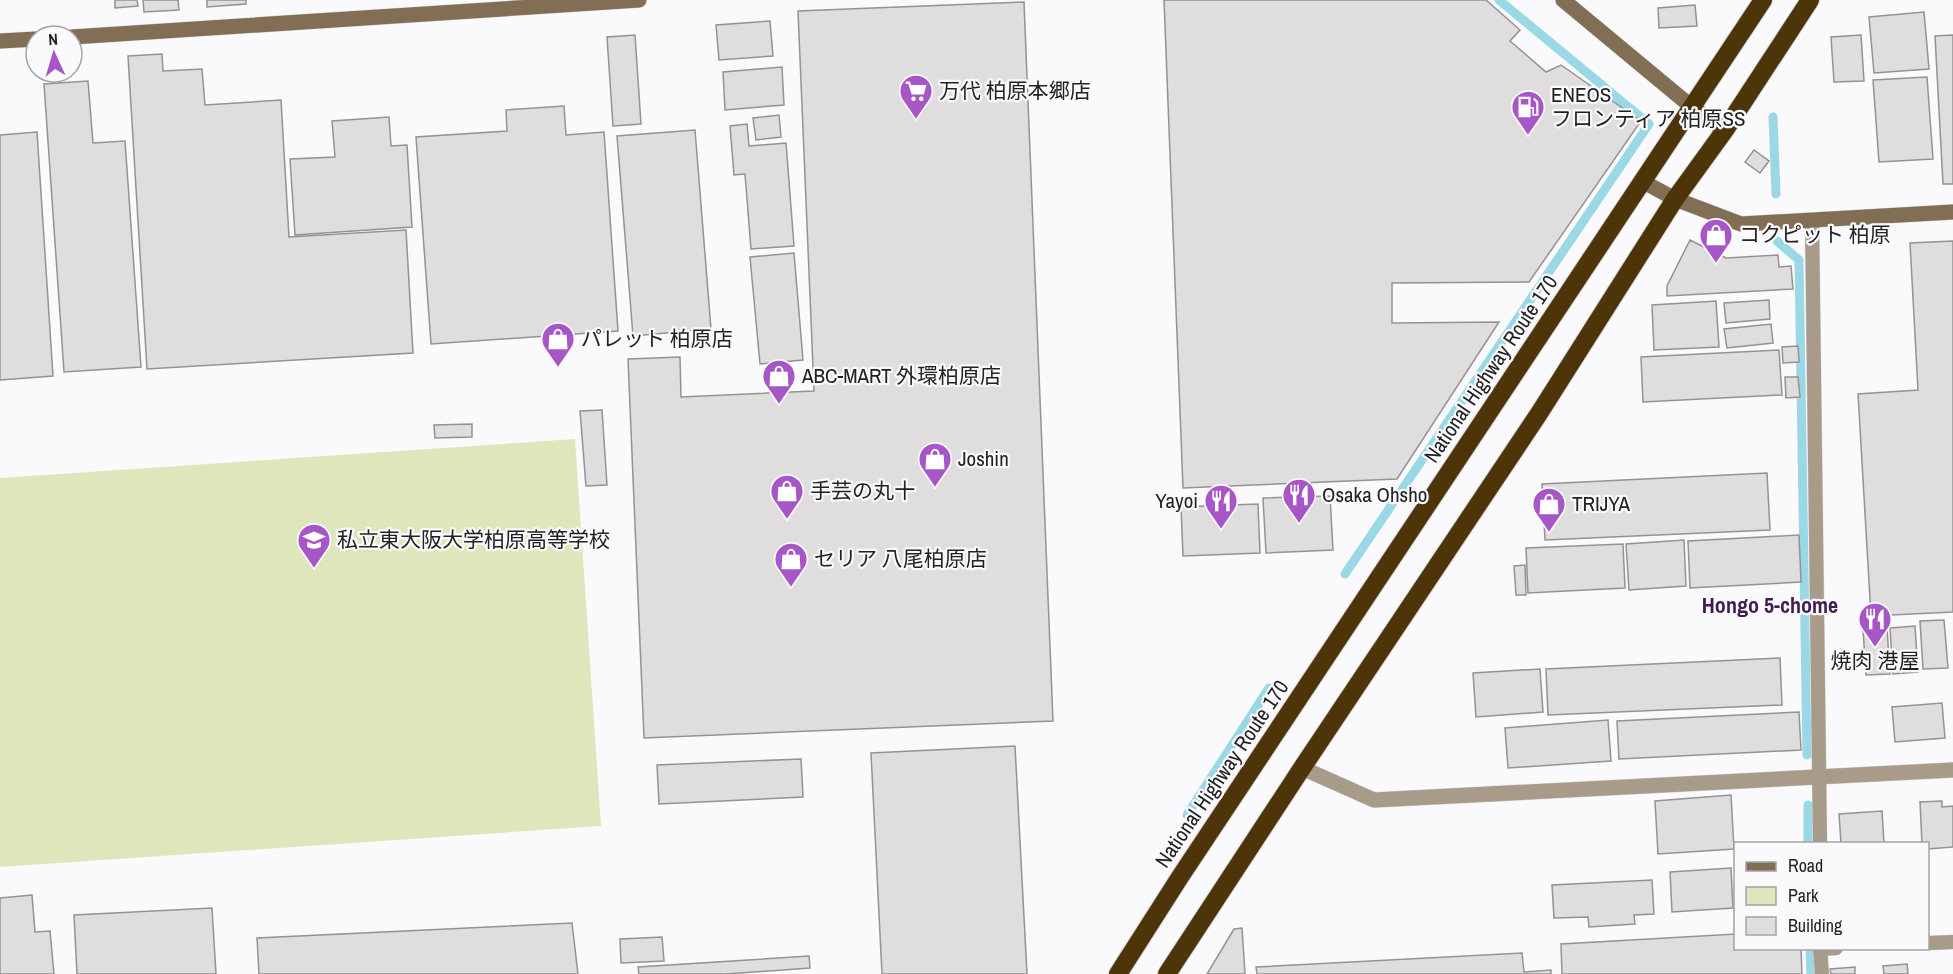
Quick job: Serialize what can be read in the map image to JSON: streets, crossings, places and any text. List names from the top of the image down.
{
  "streets": {
    "highway": ["National Highway Route 170"]
  },
  "districts": ["Hongo 5-chome"],
  "places": {
    "supermarket": ["万代 柏原本郷店"],
    "fuel station": ["ENEOS フロンティア 柏原SS"],
    "shop": [
      "コクピット 柏原",
      "パレット 柏原店",
      "ABC-MART 外環柏原店",
      "Joshin",
      "手芸の丸十",
      "TRIJYA",
      "セリア 八尾柏原店"
    ],
    "restaurant": ["Osaka Ohsho", "Yayoi", "焼肉 港屋"],
    "school or university": ["私立東大阪大学柏原高等学校"]
  },
  "legend": ["Road", "Park", "Building"],
  "north": "top"
}
